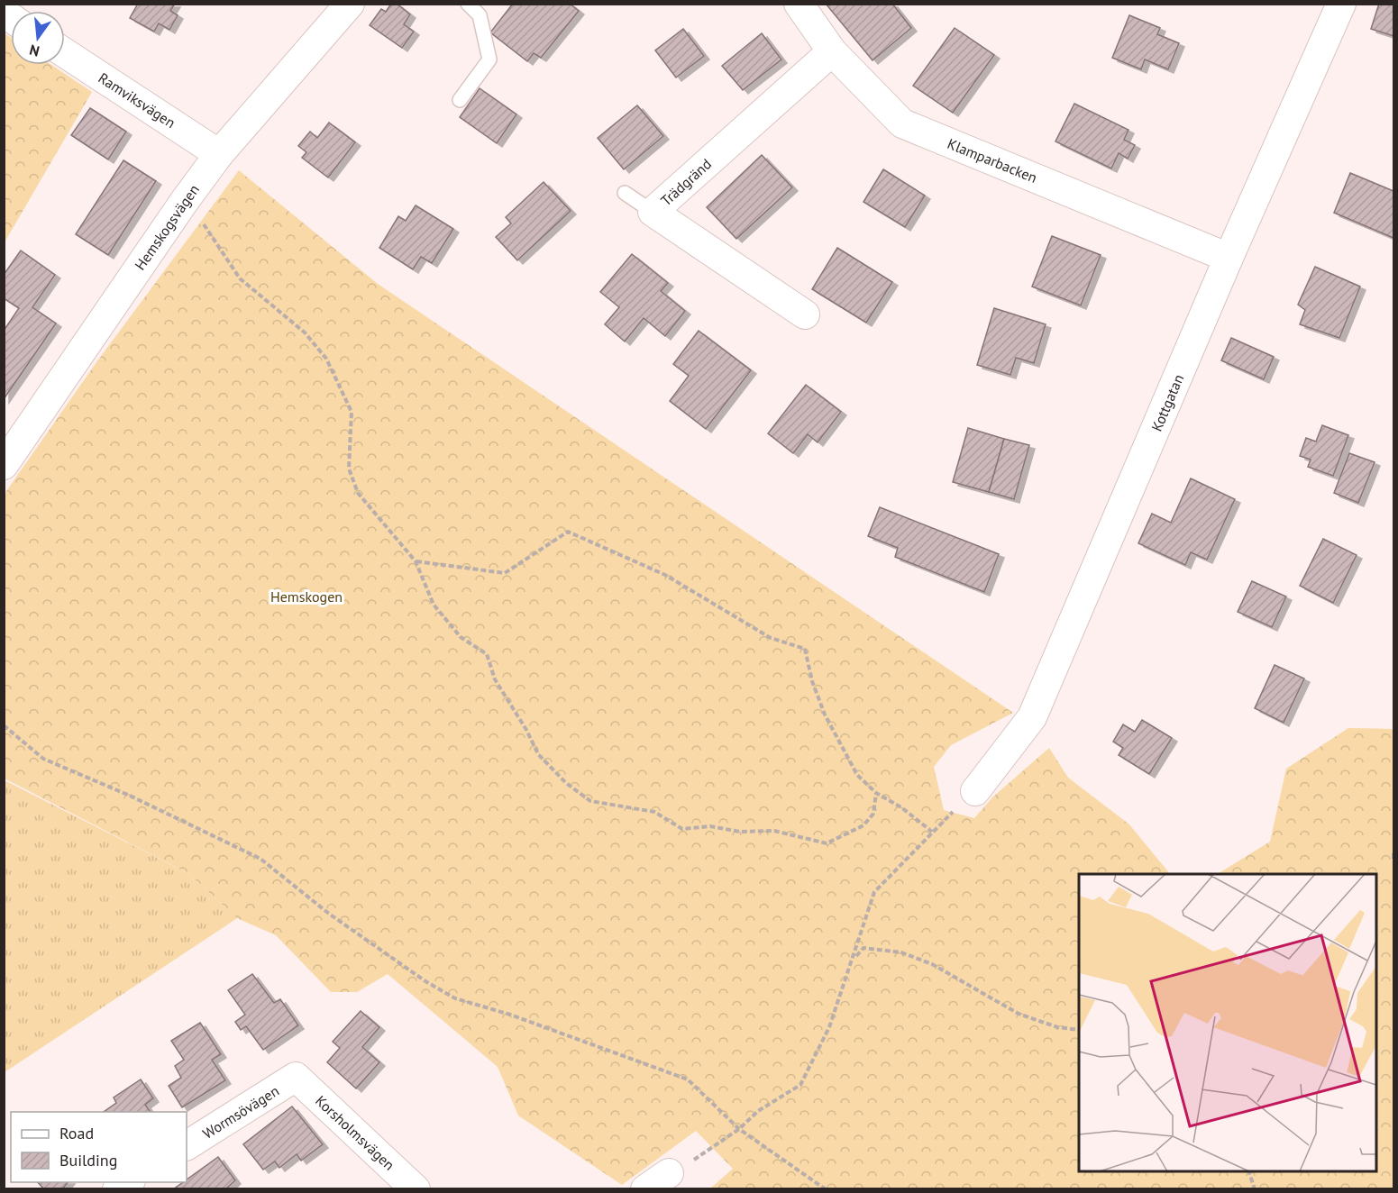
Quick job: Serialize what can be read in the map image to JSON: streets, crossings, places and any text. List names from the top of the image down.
{
  "streets": {
    "street": [
      "Ramviksvägen",
      "Klamparbacken",
      "Trädgränd",
      "Hemskogsvägen",
      "Kottgatan",
      "Wormsövägen",
      "Korsholmsvägen"
    ]
  },
  "crossings": [
    ["Ramviksvägen", "Hemskogsvägen"],
    ["Klamparbacken", "Trädgränd"],
    ["Klamparbacken", "Kottgatan"],
    ["Wormsövägen", "Korsholmsvägen"]
  ],
  "parks": ["Hemskogen"],
  "legend": ["Road", "Building"],
  "north": "bottom"
}
